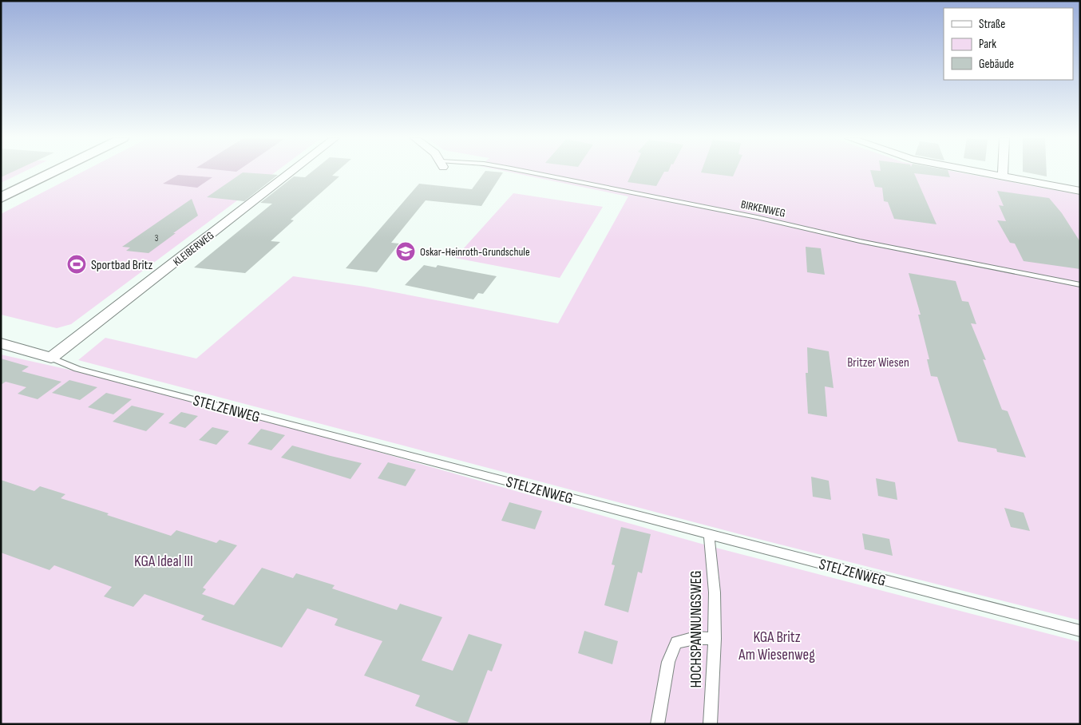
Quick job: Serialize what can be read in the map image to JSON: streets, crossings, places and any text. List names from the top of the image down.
{
  "streets": {
    "street": ["KLEIBERWEG", "STELZENWEG"],
    "lane": ["BIRKENWEG", "HOCHSPANNUNGSWEG"]
  },
  "crossings": [
    ["KLEIBERWEG", "STELZENWEG"],
    ["STELZENWEG", "HOCHSPANNUNGSWEG"]
  ],
  "parks": ["Britzer Wiesen", "KGA Ideal III", "KGA Britz Am Wiesenweg"],
  "places": {
    "school or university": ["Oskar-Heinroth-Grundschule"],
    "sports": ["Sportbad Britz"]
  },
  "house_numbers": ["3"],
  "legend": ["Straße", "Park", "Gebäude"]
}
